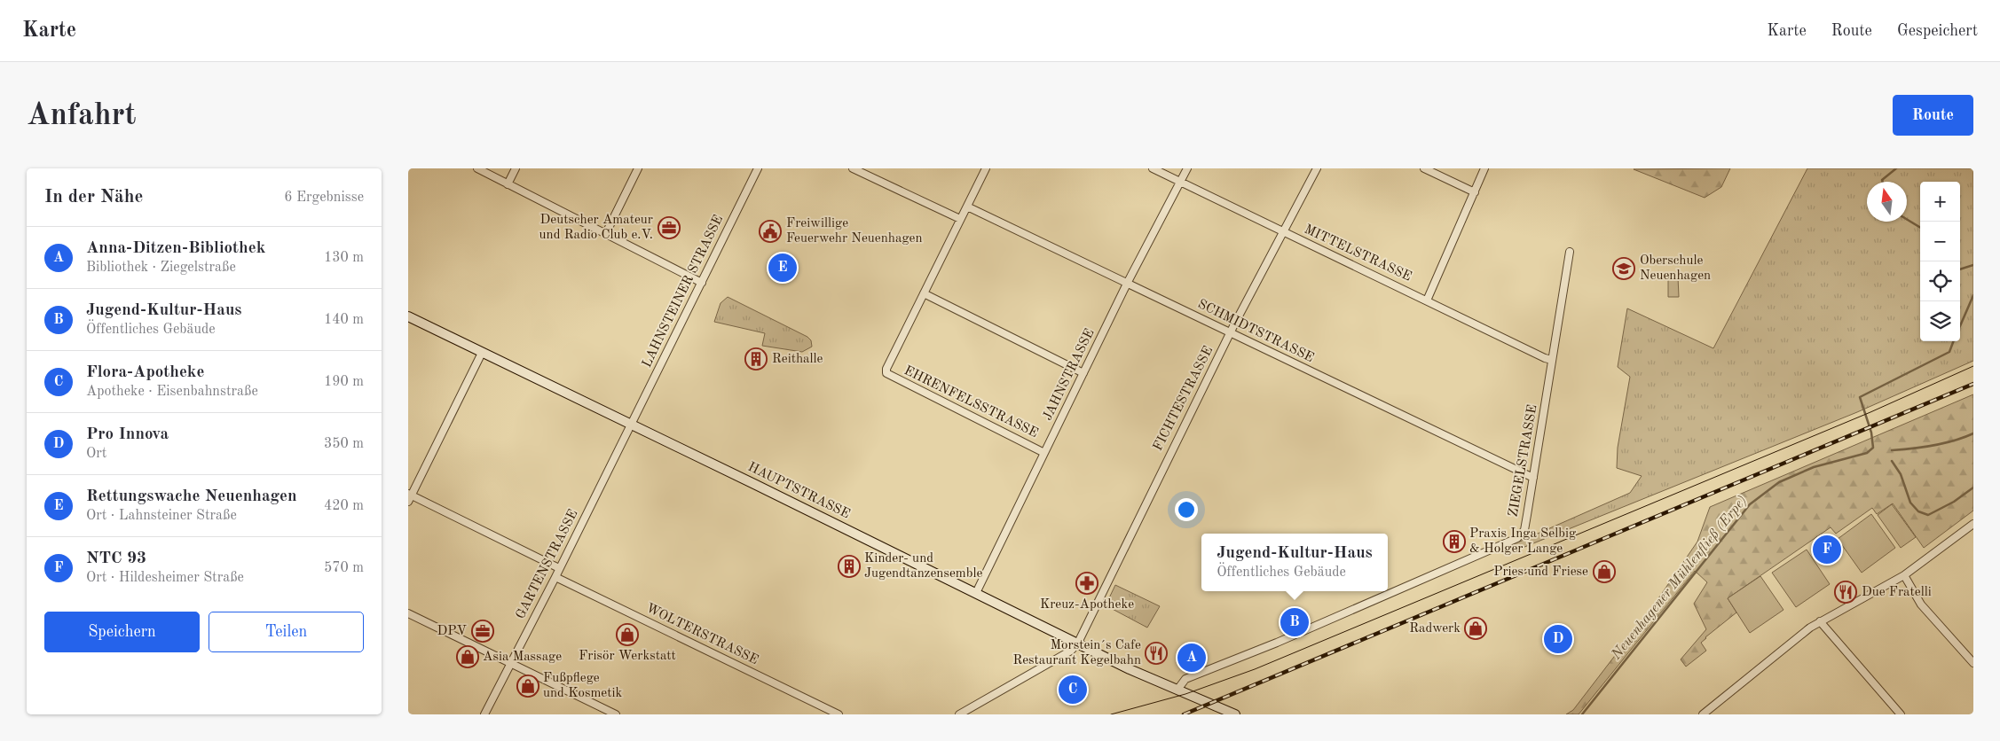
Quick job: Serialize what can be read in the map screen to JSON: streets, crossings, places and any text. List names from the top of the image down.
{
  "streets": {
    "main road": ["HAUPTSTRASSE"],
    "street": [
      "MITTELSTRASSE",
      "LAHNSTEINER STRASSE",
      "SCHMIDTSTRASSE",
      "JAHNSTRASSE",
      "FICHTESTRASSE",
      "EHRENFELSSTRASSE",
      "ZIEGELSTRASSE",
      "GARTENSTRASSE",
      "WOLTERSTRASSE"
    ]
  },
  "crossings": [
    ["MITTELSTRASSE", "JAHNSTRASSE"],
    ["MITTELSTRASSE", "FICHTESTRASSE"],
    ["MITTELSTRASSE", "ZIEGELSTRASSE"],
    ["LAHNSTEINER STRASSE", "HAUPTSTRASSE"],
    ["LAHNSTEINER STRASSE", "GARTENSTRASSE"],
    ["SCHMIDTSTRASSE", "JAHNSTRASSE"],
    ["SCHMIDTSTRASSE", "FICHTESTRASSE"],
    ["SCHMIDTSTRASSE", "ZIEGELSTRASSE"],
    ["JAHNSTRASSE", "EHRENFELSSTRASSE"],
    ["JAHNSTRASSE", "HAUPTSTRASSE"],
    ["FICHTESTRASSE", "HAUPTSTRASSE"],
    ["ZIEGELSTRASSE", "HAUPTSTRASSE"],
    ["HAUPTSTRASSE", "GARTENSTRASSE"],
    ["GARTENSTRASSE", "WOLTERSTRASSE"]
  ],
  "water": ["Neuenhagener Mühlenfließ (Erpe)"],
  "places": {
    "office": ["Deutscher Amateur und Radio Club e.V.", "DPV"],
    "public building": ["Freiwillige Feuerwehr Neuenhagen"],
    "school or university": ["Oberschule Neuenhagen"],
    "building": ["Reithalle", "Praxis Inga Selbig & Holger Lange", "Kinder- und Jugendtanzensemble"],
    "shop": [
      "Pries und Friese",
      "Radwerk",
      "Frisör Werkstatt",
      "Asia Massage",
      "Fußpflege und Kosmetik"
    ],
    "pharmacy": ["Kreuz-Apotheke"],
    "restaurant": ["Due Fratelli", "Morstein´s Cafe Restaurant Kegelbahn"]
  },
  "north": "top",
  "page": {
    "header": "Karte",
    "nav": ["Karte", "Route", "Gespeichert"],
    "buttons": [
      "Route",
      ["Speichern", "Teilen"]
    ],
    "title": "Anfahrt",
    "heading": ["In der Nähe", "6 Ergebnisse"],
    "map_buttons": ["+", "−"],
    "list": [
      {
        "mark": "A",
        "name": "Anna-Ditzen-Bibliothek",
        "note": "Bibliothek · Ziegelstraße",
        "value": "130 m"
      },
      {
        "mark": "B",
        "name": "Jugend-Kultur-Haus",
        "note": "Öffentliches Gebäude",
        "value": "140 m"
      },
      {
        "mark": "C",
        "name": "Flora-Apotheke",
        "note": "Apotheke · Eisenbahnstraße",
        "value": "190 m"
      },
      {
        "mark": "D",
        "name": "Pro Innova",
        "note": "Ort",
        "value": "350 m"
      },
      {
        "mark": "E",
        "name": "Rettungswache Neuenhagen",
        "note": "Ort · Lahnsteiner Straße",
        "value": "420 m"
      },
      {
        "mark": "F",
        "name": "NTC 93",
        "note": "Ort · Hildesheimer Straße",
        "value": "570 m"
      }
    ],
    "pins": [
      "E",
      "F",
      "B",
      "D",
      "A",
      "C"
    ],
    "popup": ["Jugend-Kultur-Haus", "Öffentliches Gebäude"]
  }
}
